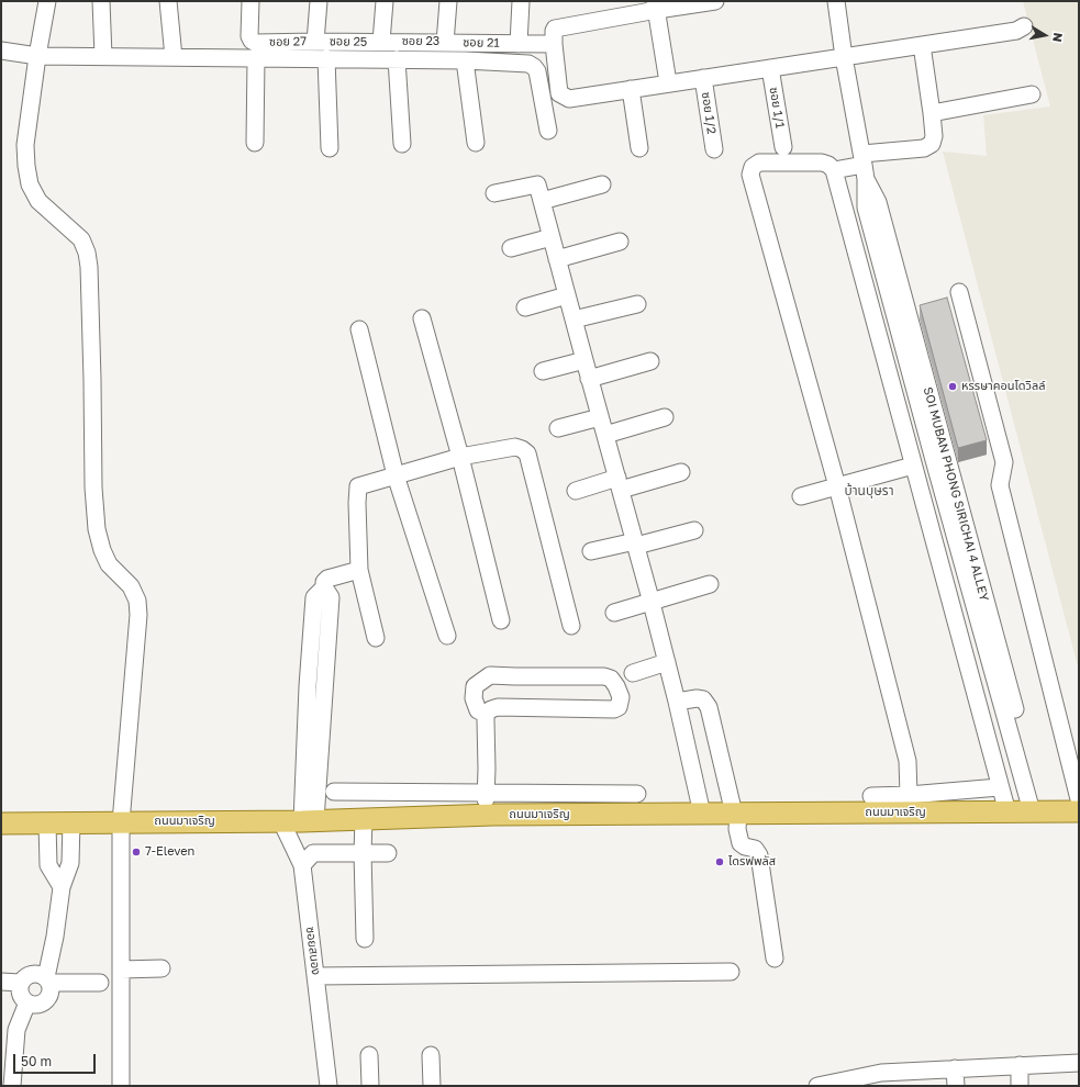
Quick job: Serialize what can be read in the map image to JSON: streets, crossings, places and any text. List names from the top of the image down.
{
  "streets": {
    "main road": ["ถนนมาเจริญ"],
    "street": [
      "ซอย 27",
      "ซอย 25",
      "ซอย 23",
      "ซอย 21",
      "ซอย 1/1",
      "ซอย 1/2",
      "SOI MUBAN PHONG SIRICHAI 4 ALLEY",
      "ซอยสนอง"
    ]
  },
  "crossings": [
    ["ซอย 27", "ซอย 25"],
    ["ซอย 25", "ซอย 23"],
    ["ซอย 23", "ซอย 21"],
    ["SOI MUBAN PHONG SIRICHAI 4 ALLEY", "ถนนมาเจริญ"],
    ["ถนนมาเจริญ", "ซอยสนอง"]
  ],
  "districts": ["บ้านบุษรา"],
  "places": ["หรรษาคอนโดวิลล์", "7-Eleven", "ไดรฟพลัส"],
  "scale_bar": "50 m",
  "north": "right"
}
